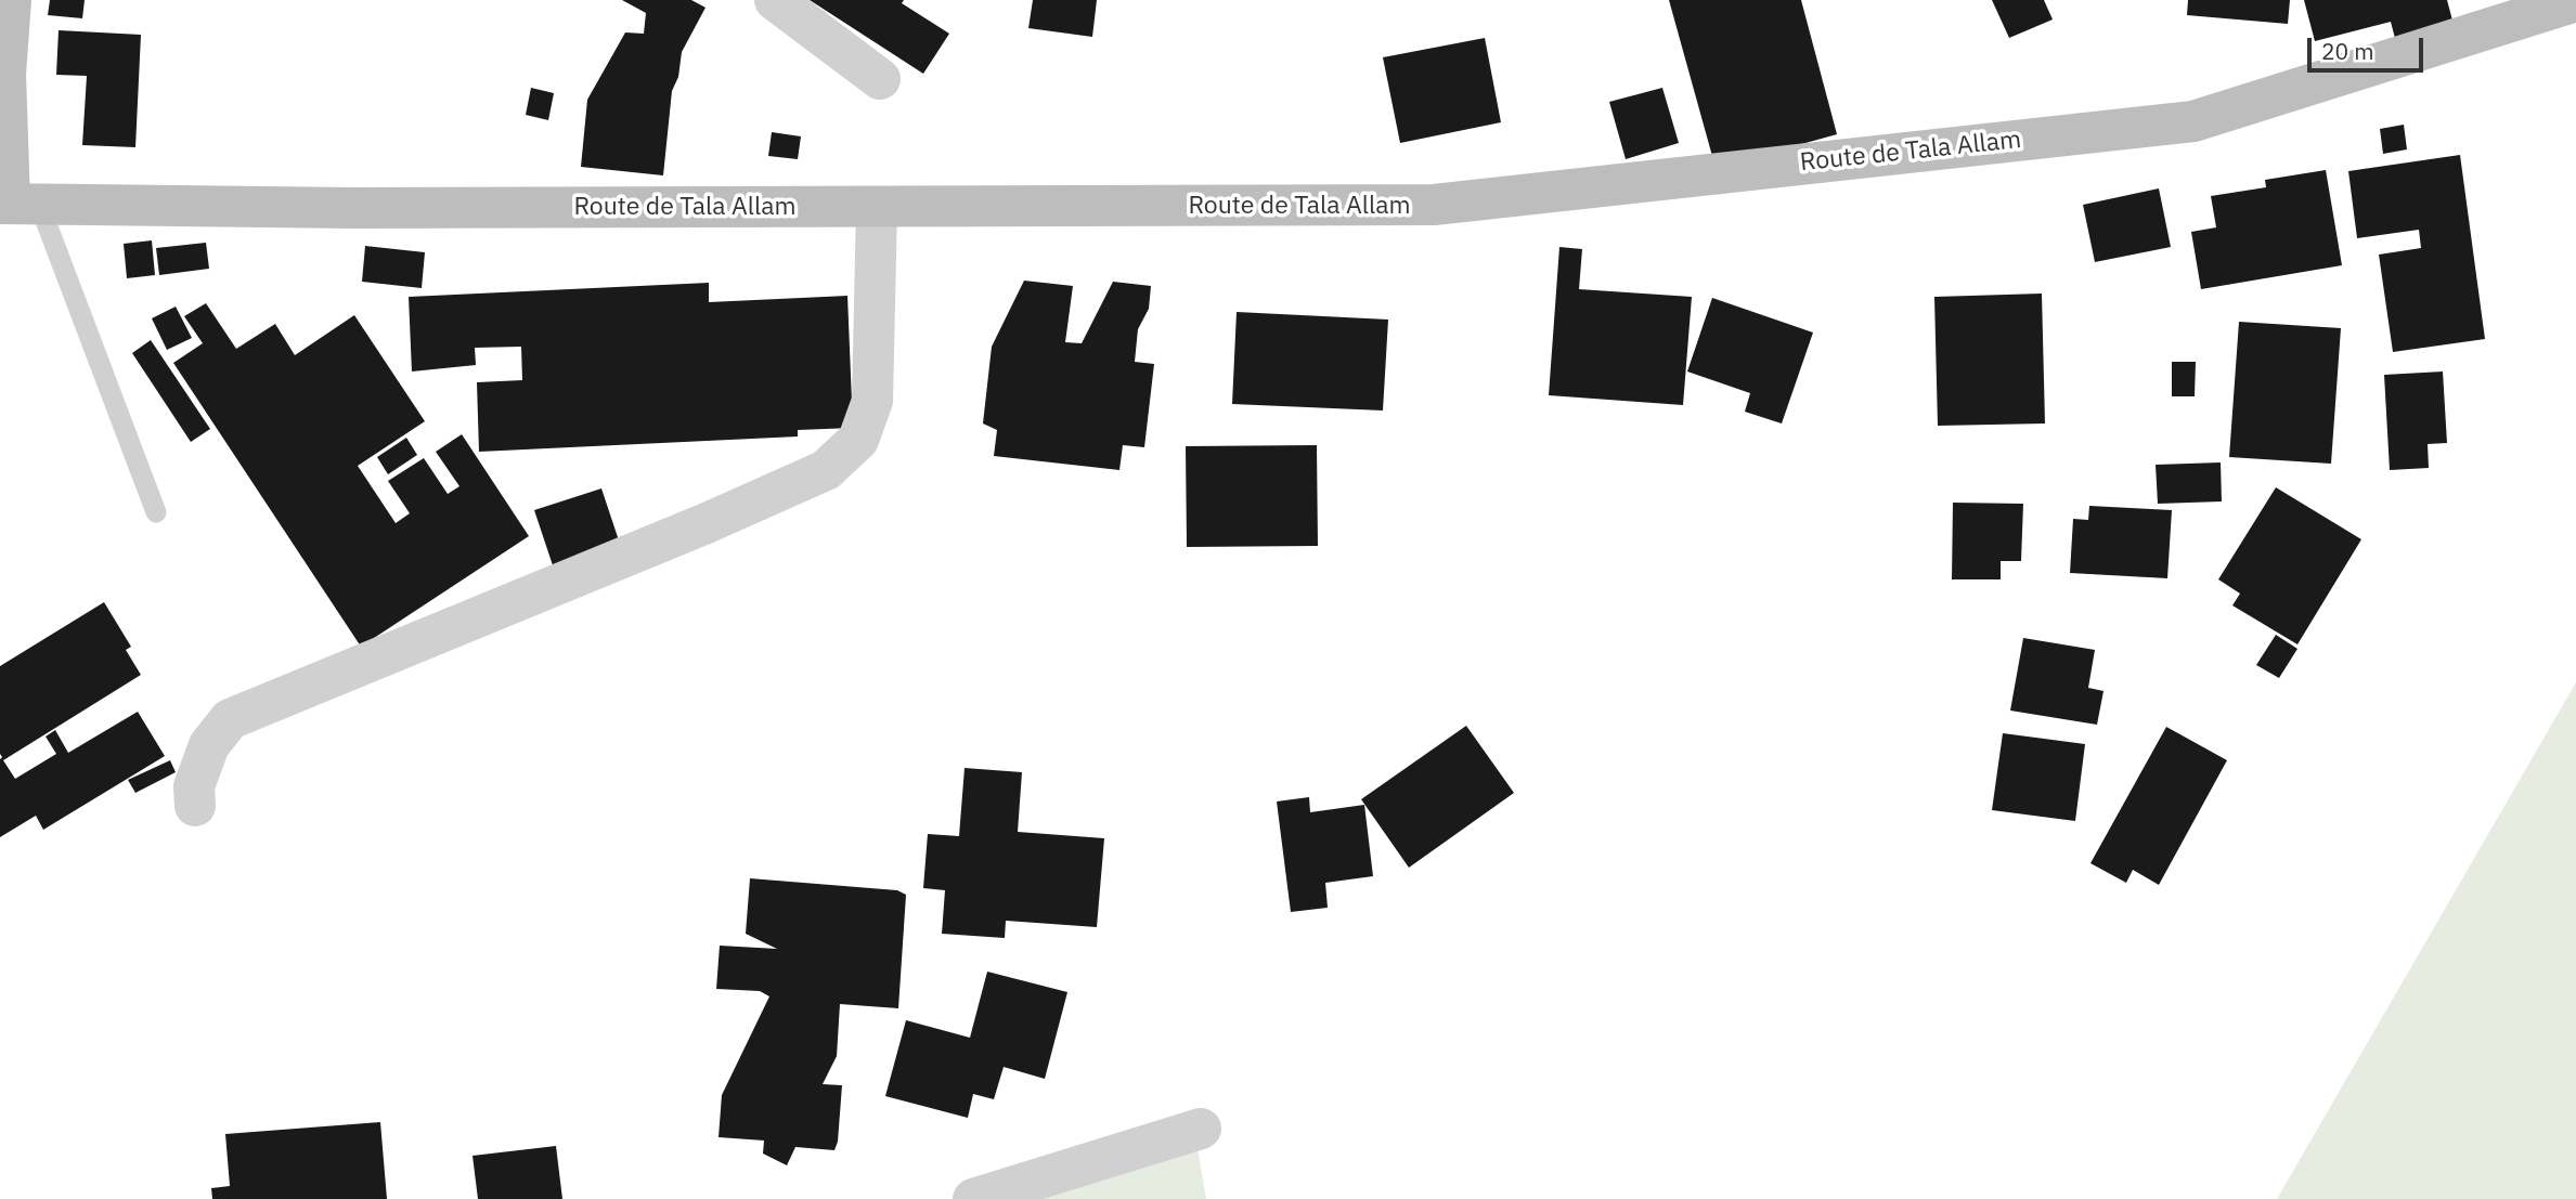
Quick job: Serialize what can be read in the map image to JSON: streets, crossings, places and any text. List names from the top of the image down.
{
  "streets": {
    "main road": ["Route de Tala Allam"]
  },
  "scale_bar": "20 m"
}
